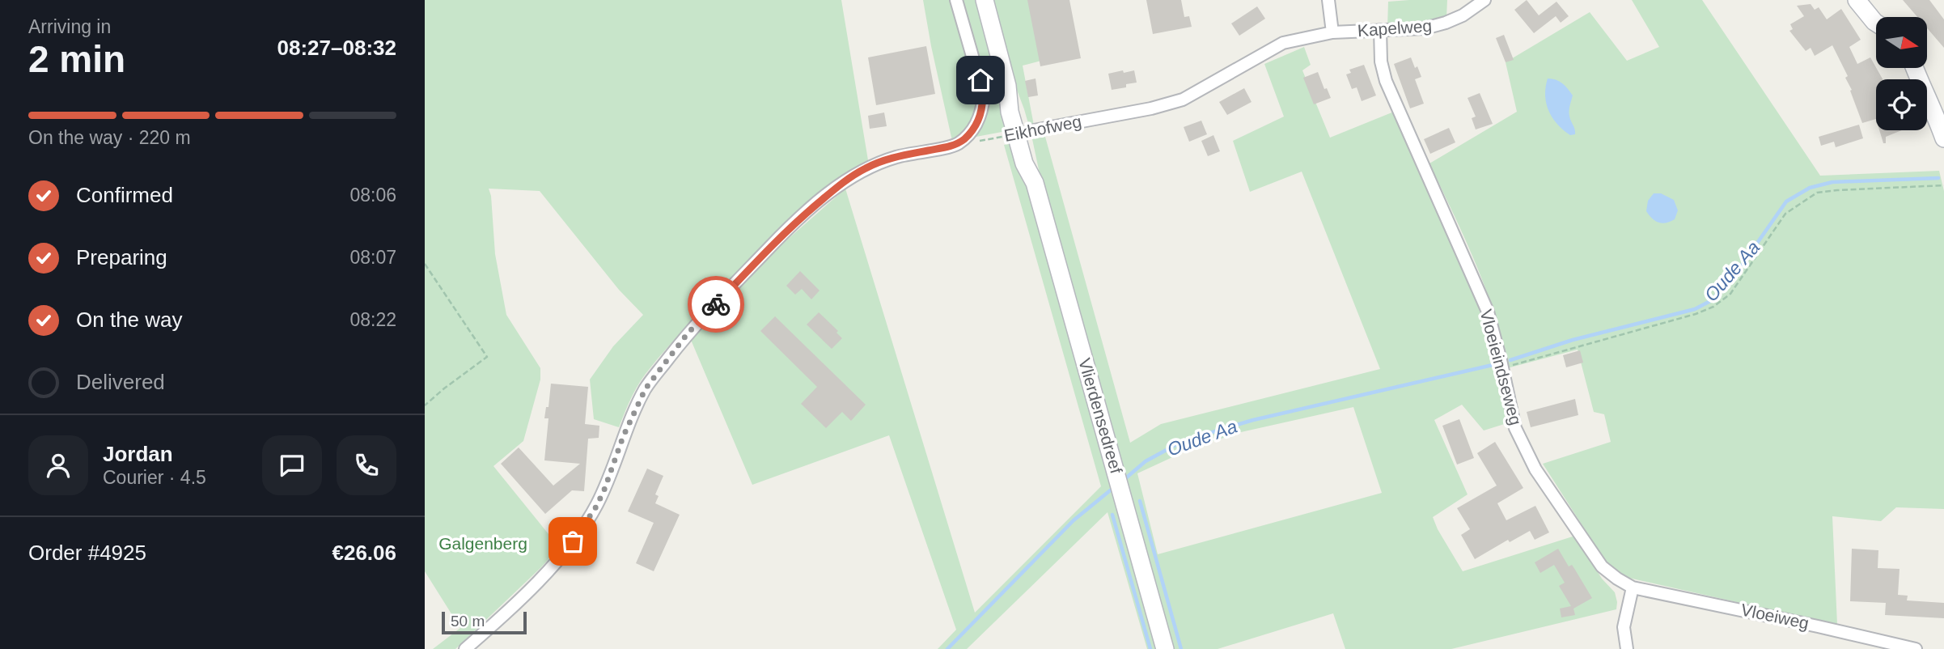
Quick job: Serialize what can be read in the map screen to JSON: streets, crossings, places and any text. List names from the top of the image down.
{
  "streets": {
    "main road": ["Vlierdensedreef"],
    "street": [
      "Kapelweg",
      "Eikhofweg",
      "Vloeieindseweg",
      "Vloeiweg"
    ]
  },
  "crossings": [
    ["Kapelweg", "Eikhofweg"],
    ["Kapelweg", "Vloeieindseweg"],
    ["Eikhofweg", "Vlierdensedreef"],
    ["Vloeieindseweg", "Vloeiweg"]
  ],
  "water": ["Oude Aa"],
  "parks": ["Galgenberg"],
  "scale_bar": "50 m",
  "north": "right",
  "page": {
    "heading": ["2 min", "Arriving in", "08:27–08:32"],
    "panel": [
      "Jordan",
      "Courier · 4.5",
      "Order #4925",
      "€26.06"
    ],
    "bar": "On the way · 220 m",
    "list": [
      ["Confirmed", "08:06"],
      ["Preparing", "08:07"],
      ["On the way", "08:22"],
      "Delivered"
    ],
    "scale": "50 m"
  }
}
